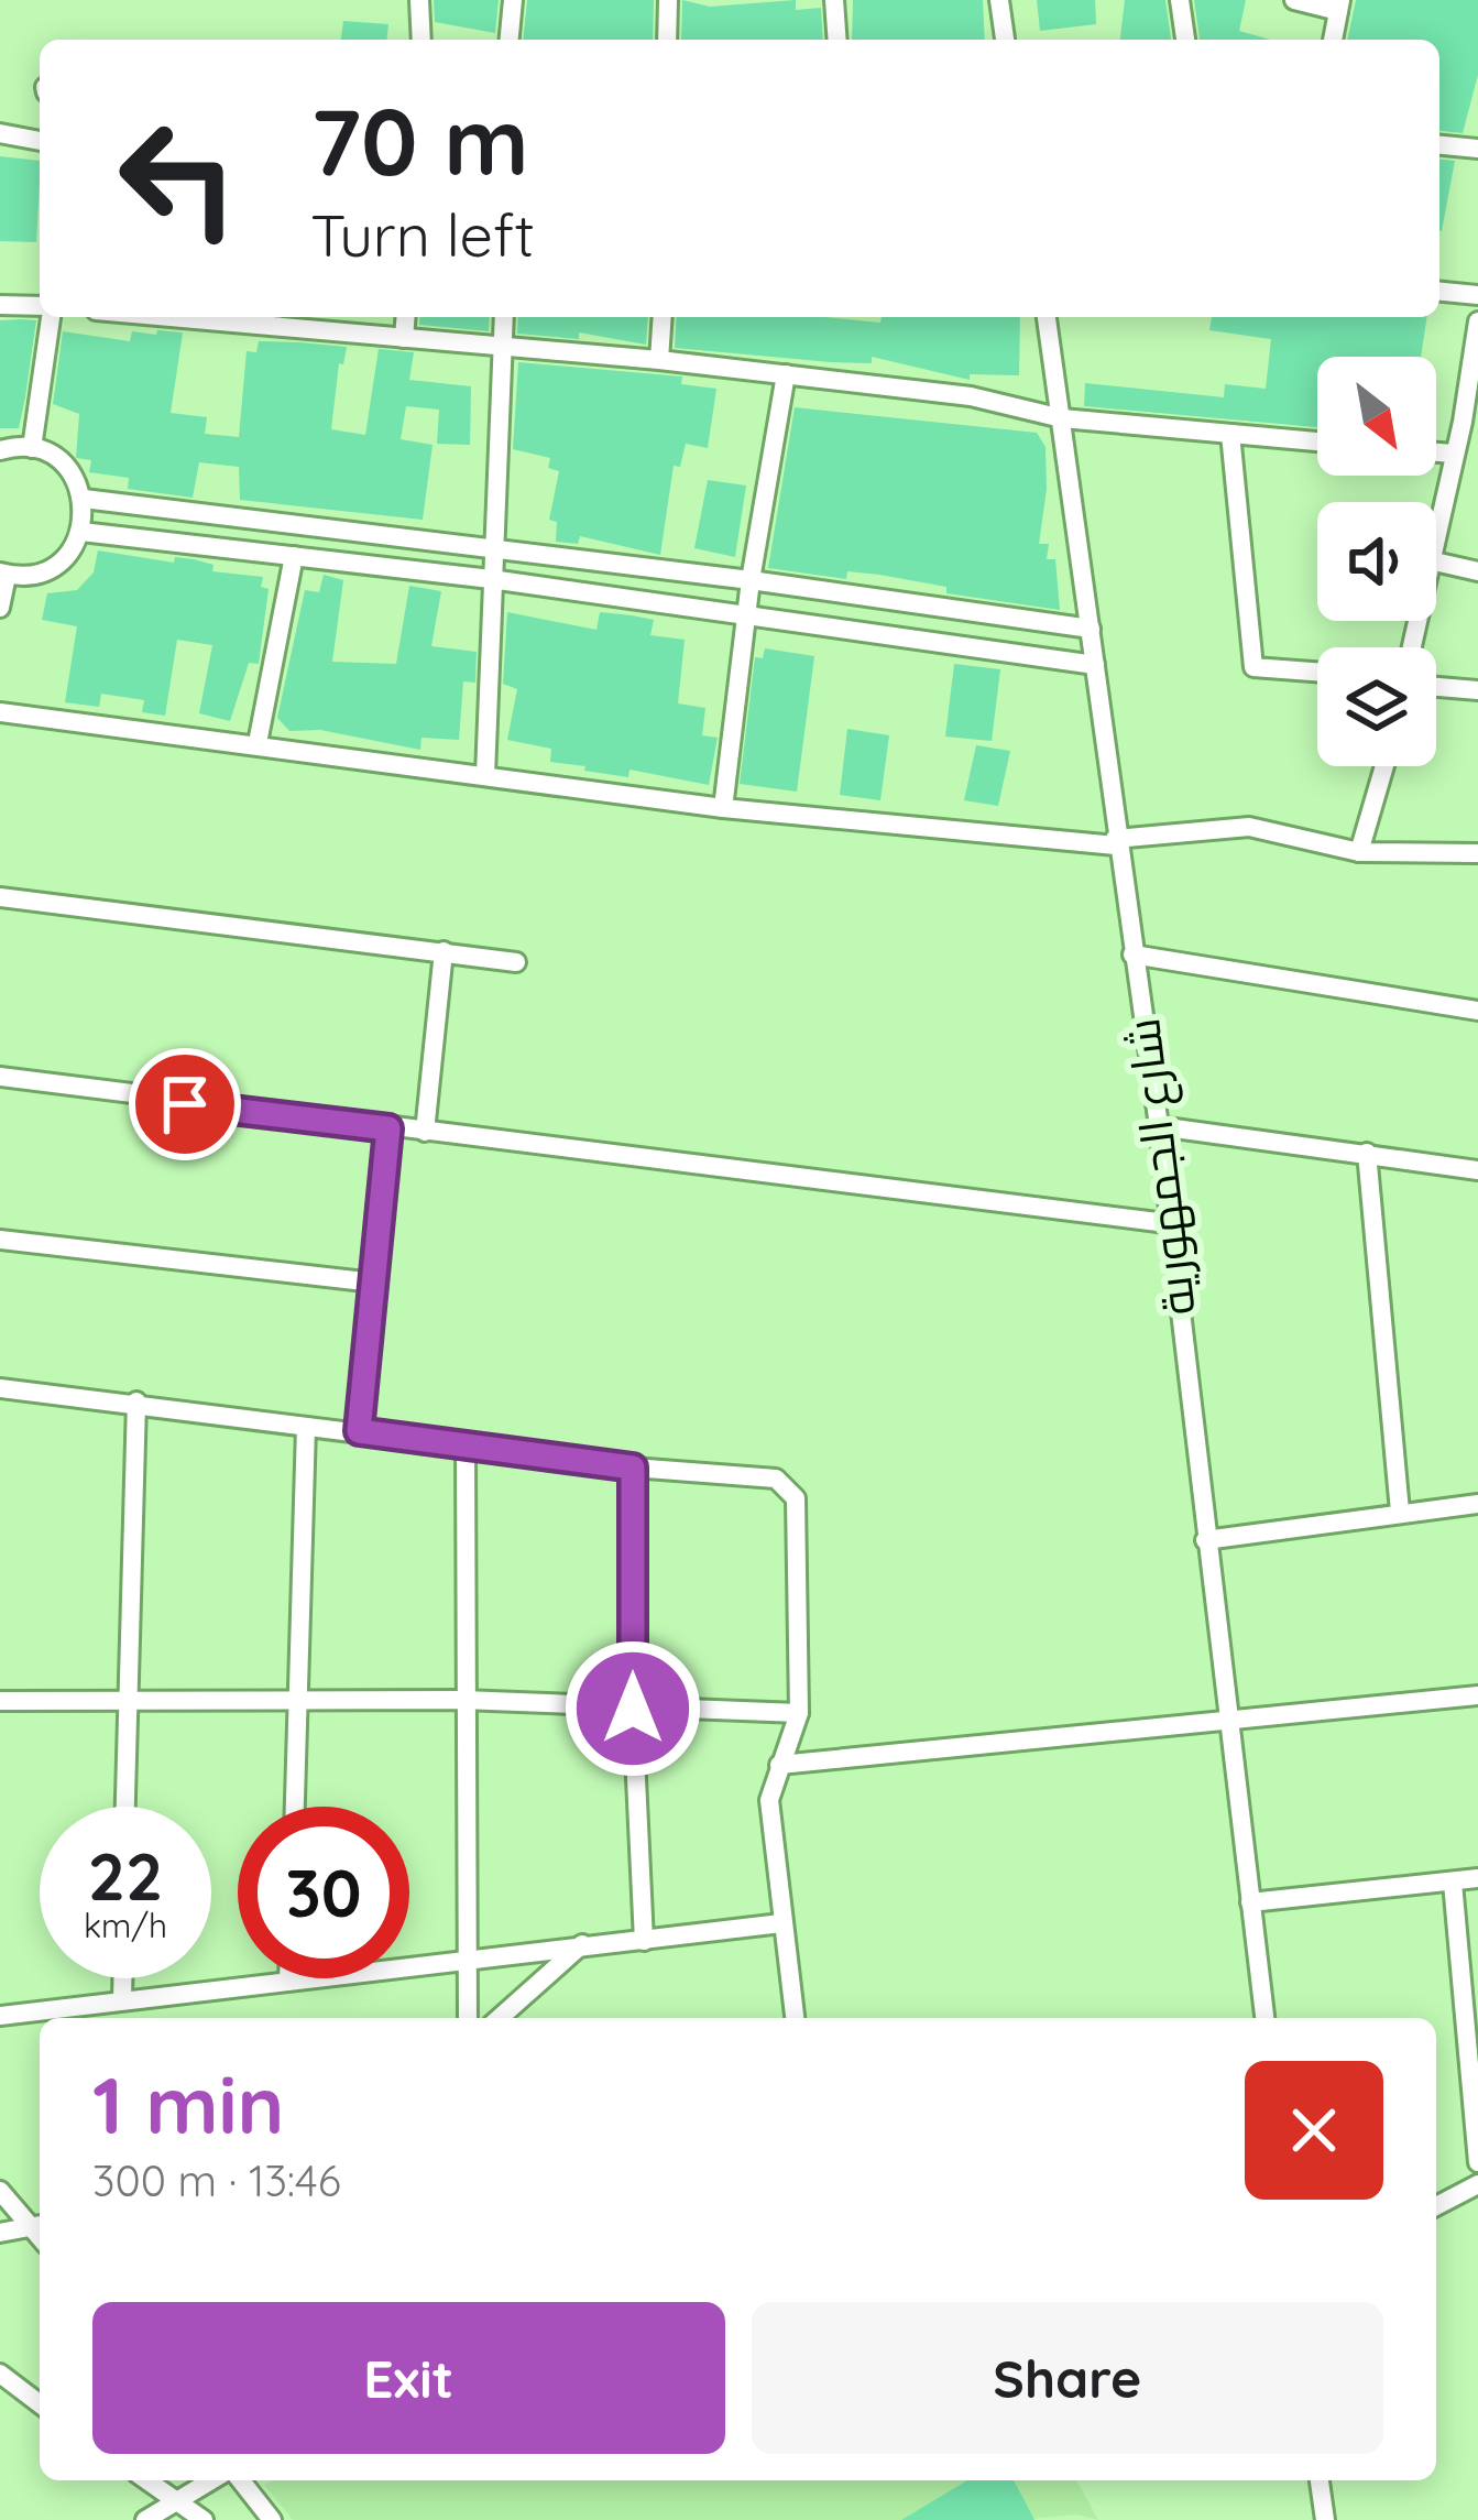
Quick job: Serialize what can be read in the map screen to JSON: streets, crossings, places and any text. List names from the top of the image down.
{
  "streets": {
    "street": ["شارع الجمهورية"]
  },
  "north": "bottom right",
  "page": {
    "turn": ["70 m", "Turn left"],
    "speed": "22 km/h",
    "limit": "30",
    "heading": ["1 min", "300 m · 13:46"],
    "buttons": ["Exit", "Share"]
  }
}
